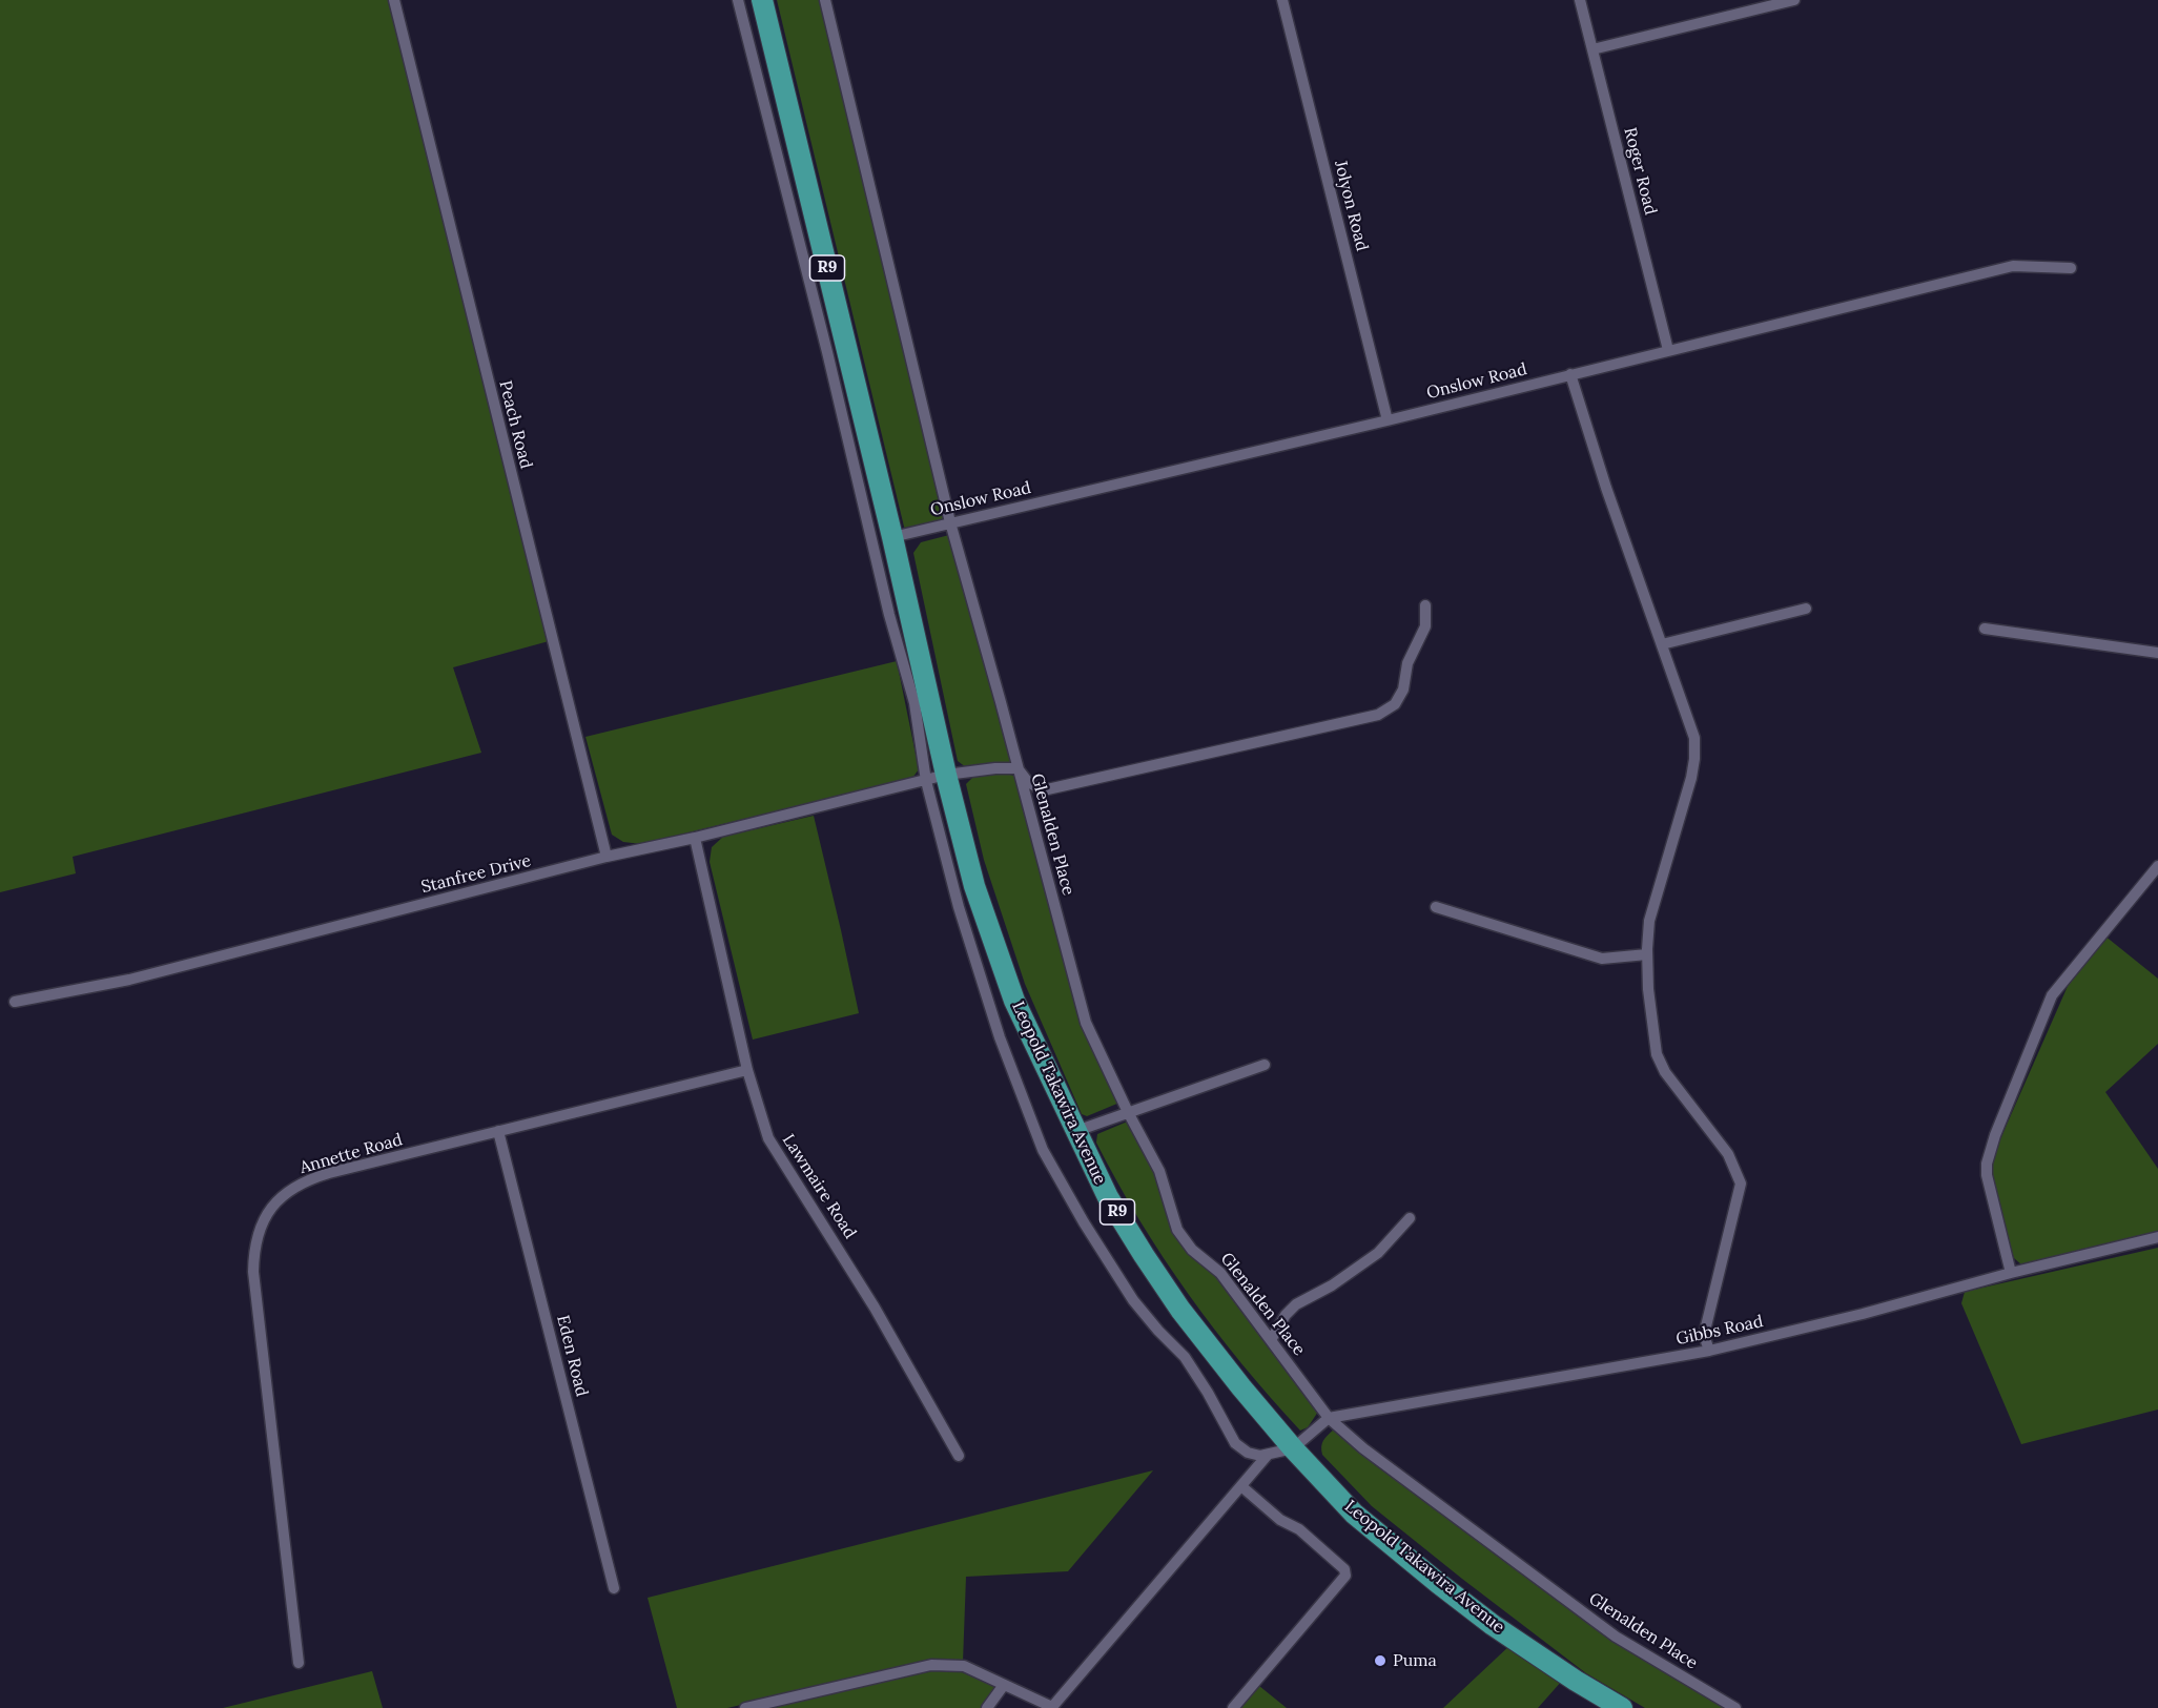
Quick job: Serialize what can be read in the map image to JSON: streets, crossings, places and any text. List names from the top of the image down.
{
  "streets": {
    "highway": ["R9", "Leopold Takawira Avenue"],
    "street": [
      "Roger Road",
      "Jolyon Road",
      "Onslow Road",
      "Peach Road",
      "Glenalden Place",
      "Stanfree Drive",
      "Annette Road",
      "Lawmaire Road",
      "Gibbs Road",
      "Eden Road"
    ]
  },
  "crossings": [
    ["Roger Road", "Onslow Road"],
    ["Jolyon Road", "Onslow Road"],
    ["R9", "Onslow Road"],
    ["R9", "Leopold Takawira Avenue"],
    ["Onslow Road", "Glenalden Place"],
    ["Onslow Road", "Leopold Takawira Avenue"],
    ["Peach Road", "Stanfree Drive"],
    ["Glenalden Place", "Stanfree Drive"],
    ["Glenalden Place", "Gibbs Road"],
    ["Stanfree Drive", "Leopold Takawira Avenue"],
    ["Stanfree Drive", "Lawmaire Road"],
    ["Annette Road", "Lawmaire Road"],
    ["Annette Road", "Eden Road"]
  ],
  "places": ["Puma"]
}
